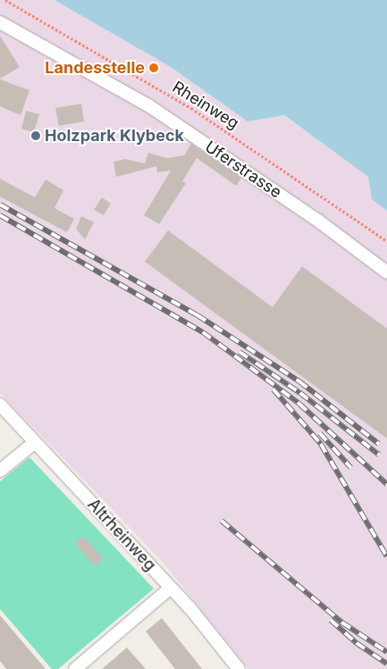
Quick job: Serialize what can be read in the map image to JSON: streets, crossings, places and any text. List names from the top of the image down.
{
  "streets": {
    "street": ["Uferstrasse", "Altrheinweg"],
    "path": ["Rheinweg"]
  },
  "places": ["Landesstelle", "Holzpark Klybeck"]
}
